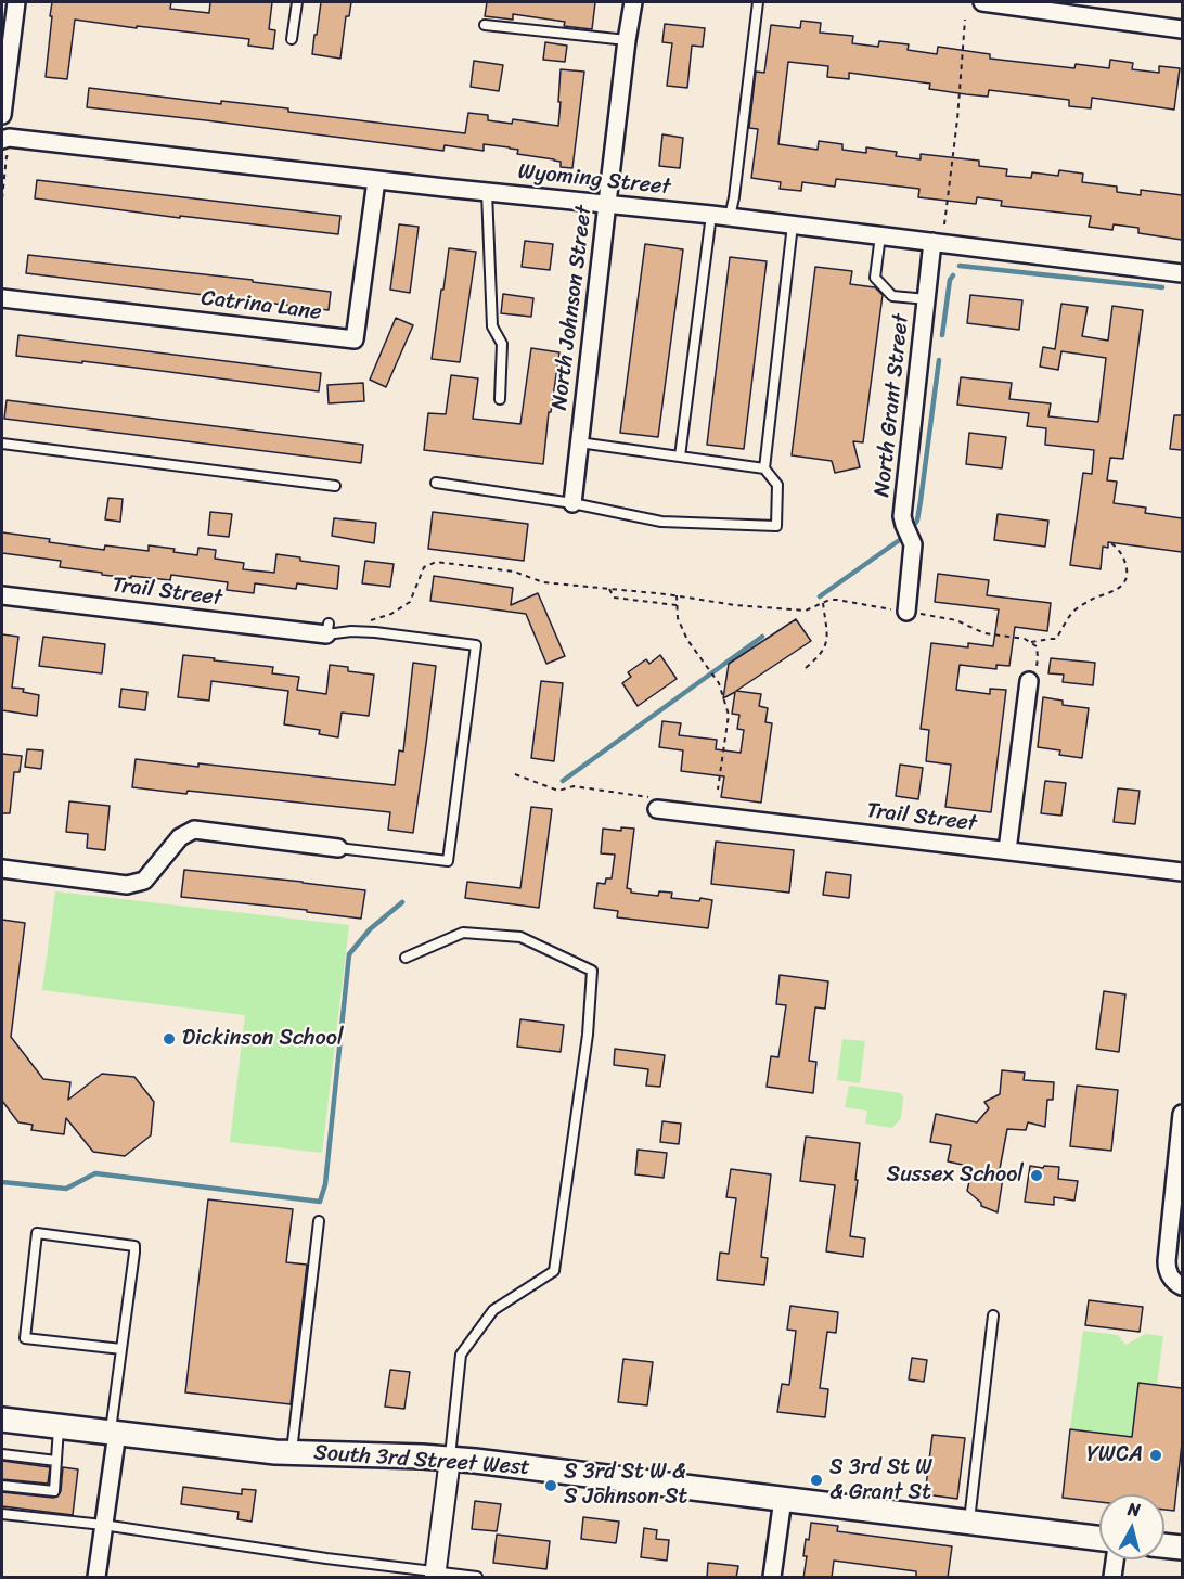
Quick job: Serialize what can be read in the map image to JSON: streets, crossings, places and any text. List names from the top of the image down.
{
  "streets": {
    "main road": ["South 3rd Street West"],
    "street": [
      "Wyoming Street",
      "Catrina Lane",
      "North Johnson Street",
      "North Grant Street",
      "Trail Street"
    ]
  },
  "crossings": [
    ["Wyoming Street", "Catrina Lane"],
    ["Wyoming Street", "North Johnson Street"],
    ["Wyoming Street", "North Grant Street"]
  ],
  "places": [
    "Dickinson School",
    "Sussex School",
    "YWCA",
    "S 3rd St W & Grant St",
    "S 3rd St W & S Johnson St"
  ],
  "north": "top"
}
